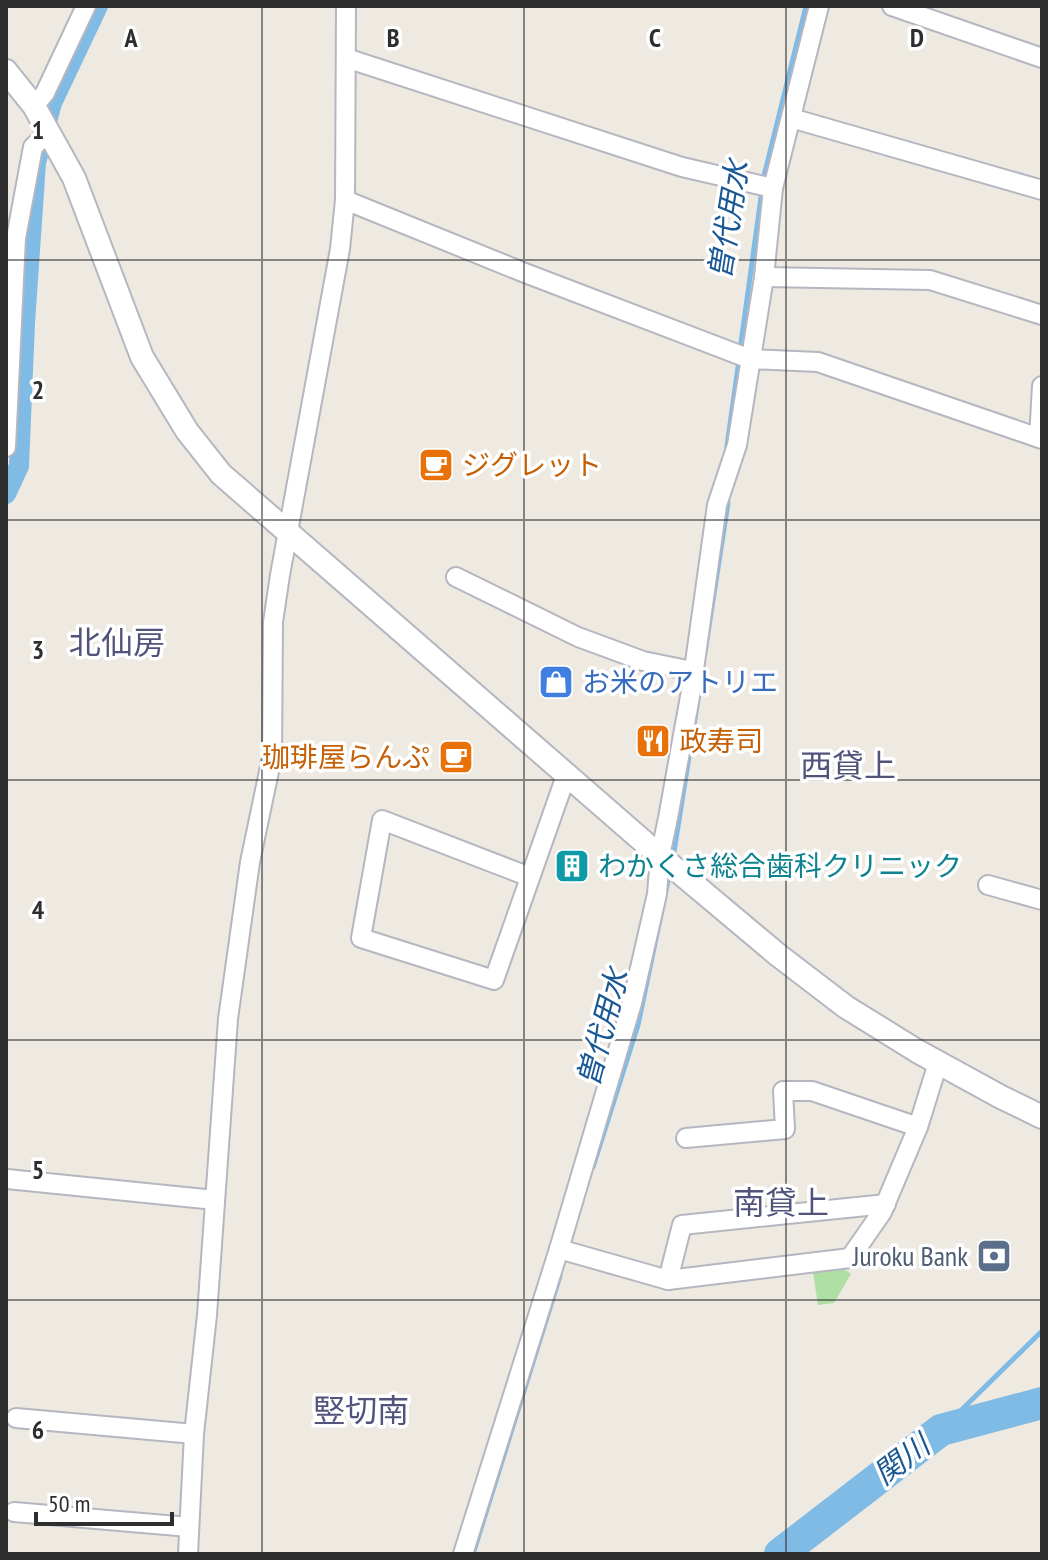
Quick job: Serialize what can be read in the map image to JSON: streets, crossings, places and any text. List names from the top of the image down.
{
  "districts": [
    "北仙房",
    "西貸上",
    "南貸上",
    "竪切南"
  ],
  "water": ["曽代用水", "関川"],
  "places": {
    "cafe": ["ジグレット", "珈琲屋らんぷ"],
    "shop": ["お米のアトリエ"],
    "restaurant": ["政寿司"],
    "building": ["わかくさ総合歯科クリニック"],
    "bank": ["Juroku Bank"]
  },
  "scale_bar": "50 m",
  "grid": {
    "columns": [
      "A",
      "B",
      "C",
      "D"
    ],
    "rows": [
      "1",
      "2",
      "3",
      "4",
      "5",
      "6"
    ]
  }
}
